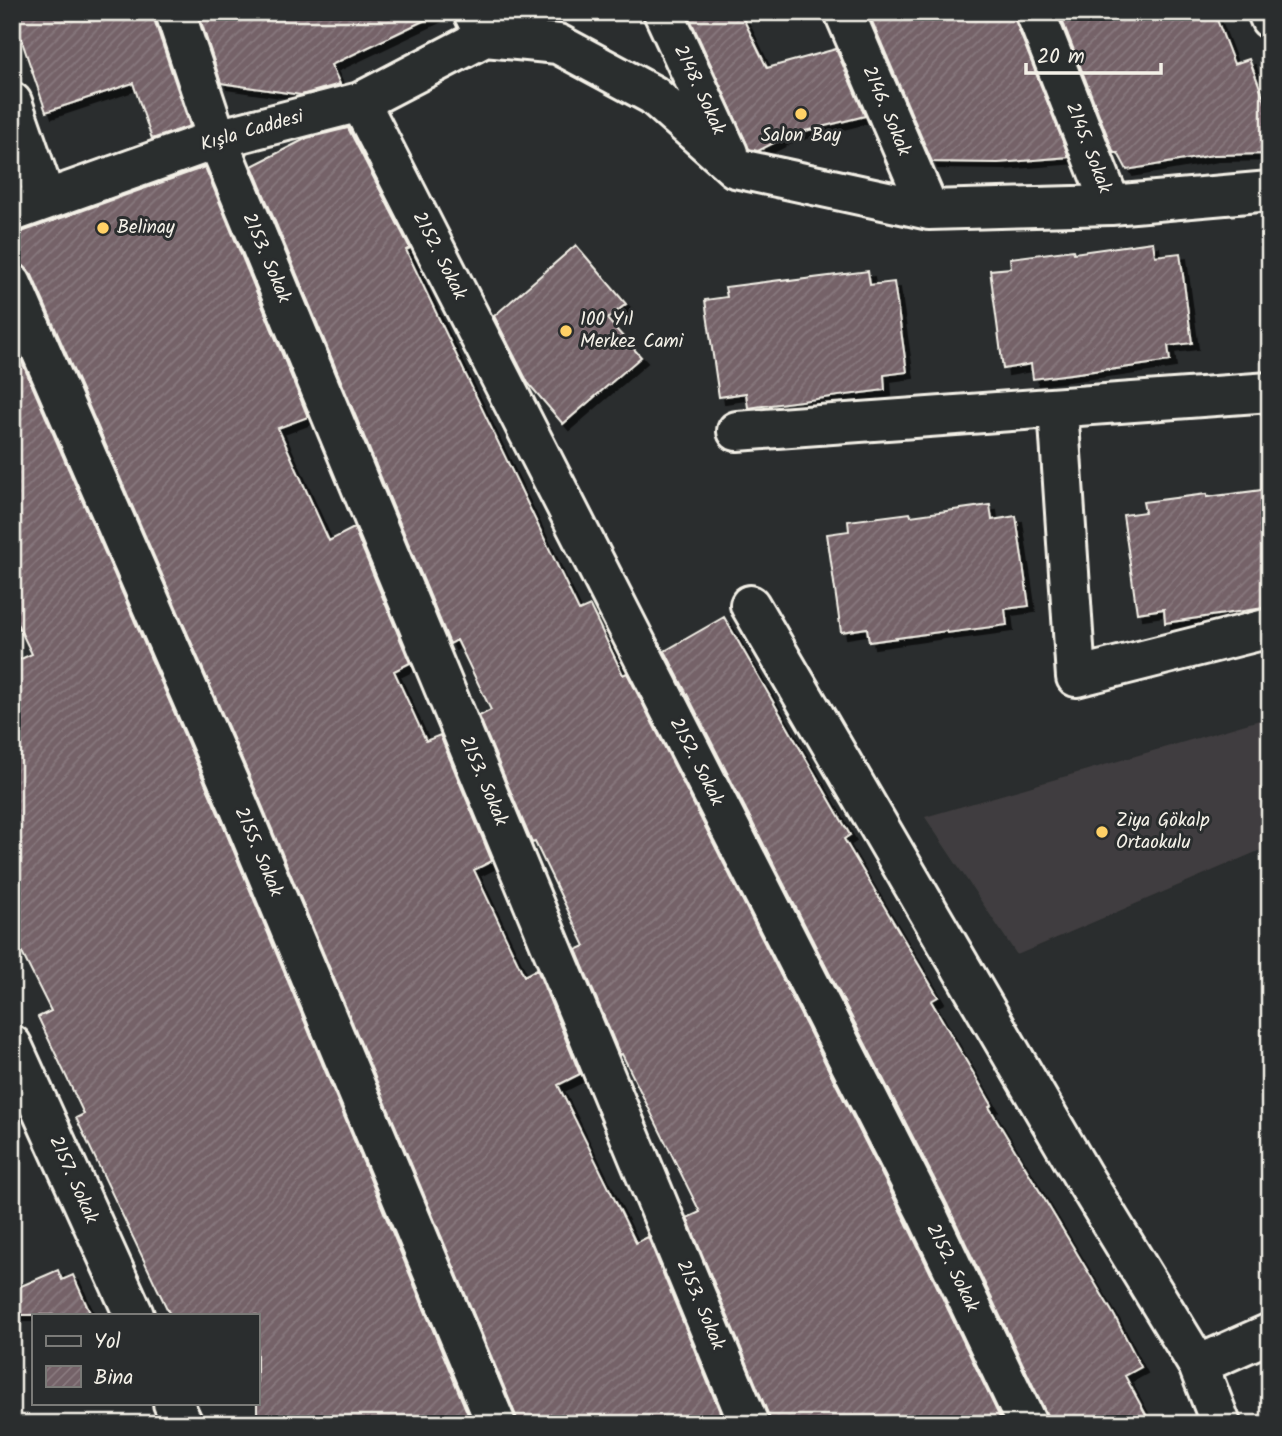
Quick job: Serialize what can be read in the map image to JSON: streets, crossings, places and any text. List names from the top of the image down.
{
  "streets": {
    "street": [
      "2148. Sokak",
      "2146. Sokak",
      "Kışla Caddesi",
      "2145. Sokak",
      "2152. Sokak",
      "2153. Sokak",
      "2155. Sokak",
      "2157. Sokak"
    ]
  },
  "crossings": [
    ["Kışla Caddesi", "2152. Sokak"],
    ["Kışla Caddesi", "2153. Sokak"]
  ],
  "places": [
    "Salon Bay",
    "Belinay",
    "100 Yıl Merkez Cami",
    "Ziya Gökalp Ortaokulu"
  ],
  "legend": ["Yol", "Bina"],
  "scale_bar": "20 m"
}
